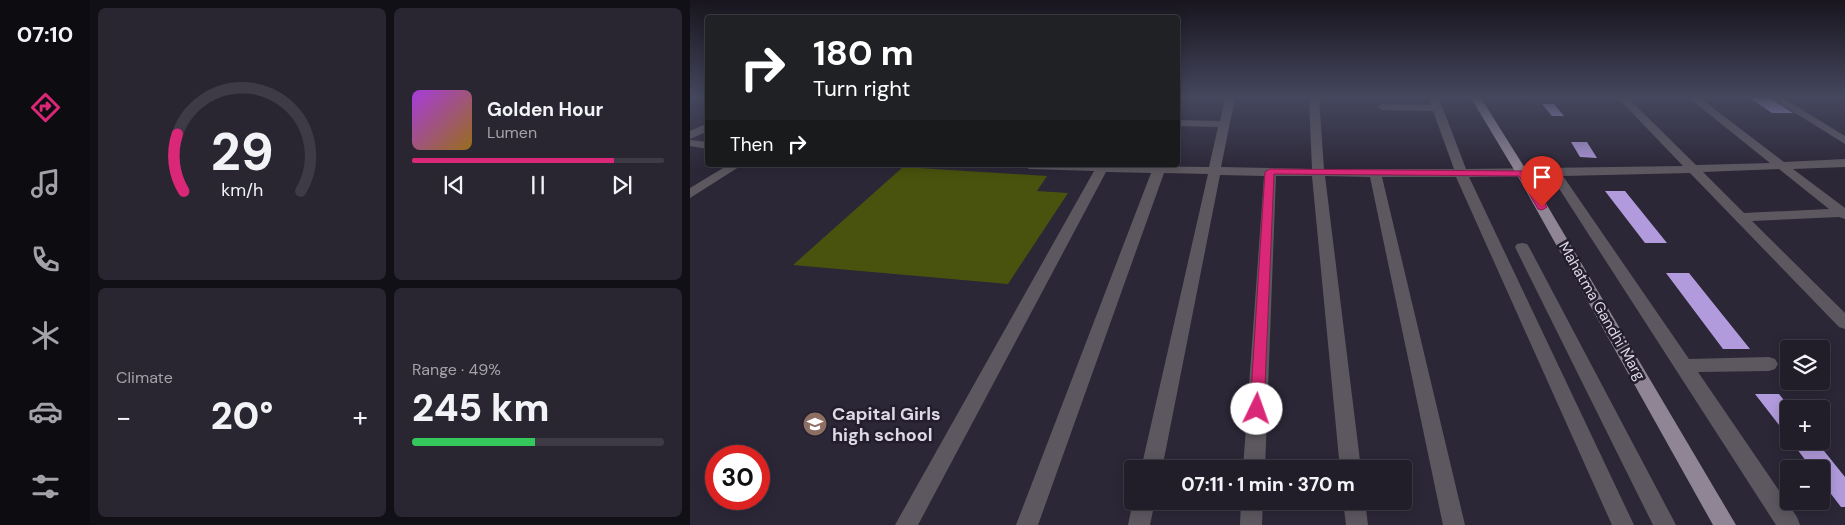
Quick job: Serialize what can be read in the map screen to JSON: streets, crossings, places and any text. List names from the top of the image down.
{
  "streets": {
    "main road": ["Mahatma Gandhi Marg"]
  },
  "places": {
    "school or university": ["Capital Girls high school"]
  },
  "page": {
    "tabs": "07:10",
    "turn": ["180 m", "Turn right"],
    "song": ["Golden Hour", "Lumen"],
    "then": "Then",
    "tile": [
      "Climate",
      ["Range · 49%", "245 km"]
    ],
    "map_buttons": ["+", "−"],
    "heat": ["−", "20°", "+"],
    "limit": "30",
    "trip": "07:11 · 1 min · 370 m",
    "gauge": ["29", "km/h"]
  }
}
